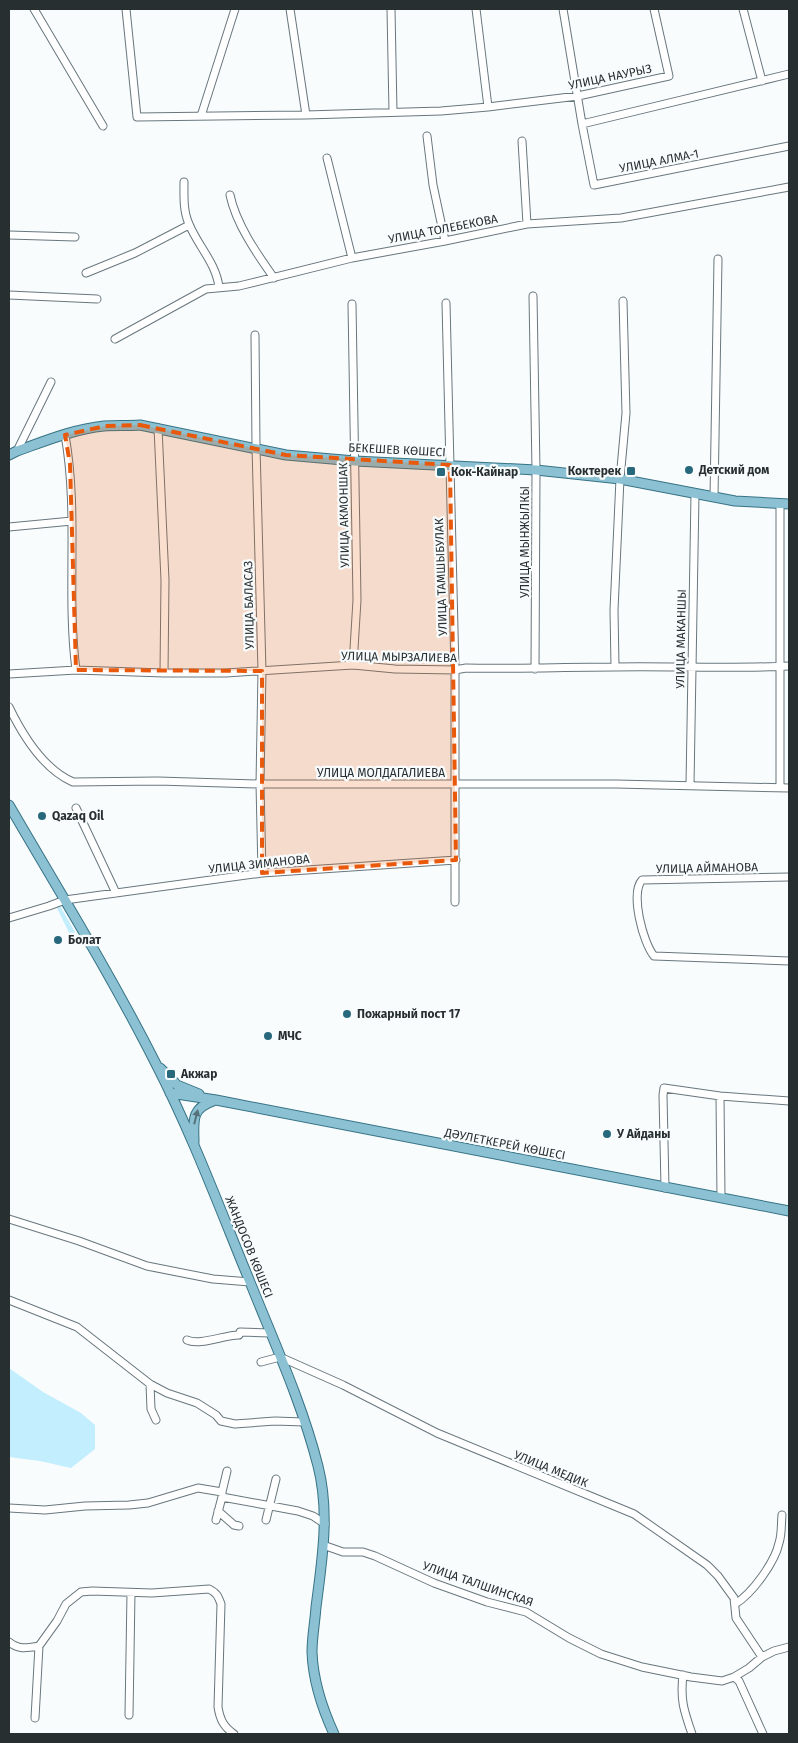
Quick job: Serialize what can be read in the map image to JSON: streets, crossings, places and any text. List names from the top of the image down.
{
  "streets": {
    "main road": ["БЕКЕШЕВ КӨШЕСІ", "ДӘУЛЕТКЕРЕЙ КӨШЕСІ", "ЖАНДОСОВ КӨШЕСІ"],
    "street": [
      "УЛИЦА НАУРЫЗ",
      "УЛИЦА АЛМА-1",
      "УЛИЦА ТОЛЕБЕКОВА",
      "УЛИЦА АКМОНШАК",
      "УЛИЦА МЫНЖЫЛКЫ",
      "УЛИЦА ТАМШЫБУЛАК",
      "УЛИЦА БАЛАСАЗ",
      "УЛИЦА МАКАНШЫ",
      "УЛИЦА МЫРЗАЛИЕВА",
      "УЛИЦА МОЛДАГАЛИЕВА",
      "УЛИЦА ЗИМАНОВА",
      "УЛИЦА АЙМАНОВА",
      "УЛИЦА МЕДИК",
      "УЛИЦА ТАЛШИНСКАЯ"
    ]
  },
  "crossings": [
    ["УЛИЦА НАУРЫЗ", "УЛИЦА АЛМА-1"],
    ["БЕКЕШЕВ КӨШЕСІ", "УЛИЦА АКМОНШАК"],
    ["БЕКЕШЕВ КӨШЕСІ", "УЛИЦА МЫНЖЫЛКЫ"],
    ["БЕКЕШЕВ КӨШЕСІ", "УЛИЦА ТАМШЫБУЛАК"],
    ["БЕКЕШЕВ КӨШЕСІ", "УЛИЦА БАЛАСАЗ"],
    ["БЕКЕШЕВ КӨШЕСІ", "УЛИЦА МАКАНШЫ"],
    ["УЛИЦА АКМОНШАК", "УЛИЦА МЫРЗАЛИЕВА"],
    ["УЛИЦА МЫНЖЫЛКЫ", "УЛИЦА МЫРЗАЛИЕВА"],
    ["УЛИЦА ТАМШЫБУЛАК", "УЛИЦА МЫРЗАЛИЕВА"],
    ["УЛИЦА ТАМШЫБУЛАК", "УЛИЦА МОЛДАГАЛИЕВА"],
    ["УЛИЦА ТАМШЫБУЛАК", "УЛИЦА ЗИМАНОВА"],
    ["УЛИЦА БАЛАСАЗ", "УЛИЦА МЫРЗАЛИЕВА"],
    ["УЛИЦА БАЛАСАЗ", "УЛИЦА МОЛДАГАЛИЕВА"],
    ["УЛИЦА БАЛАСАЗ", "УЛИЦА ЗИМАНОВА"],
    ["УЛИЦА МАКАНШЫ", "УЛИЦА МЫРЗАЛИЕВА"],
    ["УЛИЦА МАКАНШЫ", "УЛИЦА МОЛДАГАЛИЕВА"],
    ["УЛИЦА ЗИМАНОВА", "ЖАНДОСОВ КӨШЕСІ"],
    ["ЖАНДОСОВ КӨШЕСІ", "УЛИЦА МЕДИК"],
    ["ЖАНДОСОВ КӨШЕСІ", "УЛИЦА ТАЛШИНСКАЯ"],
    ["УЛИЦА МЕДИК", "УЛИЦА ТАЛШИНСКАЯ"]
  ],
  "places": {
    "other": [
      "Детский дом",
      "Qazaq Oil",
      "Болат",
      "Пожарный пост 17",
      "МЧС",
      "У Айданы"
    ],
    "transit": ["Коктерек", "Кок-Кайнар", "Акжар"]
  }
}
